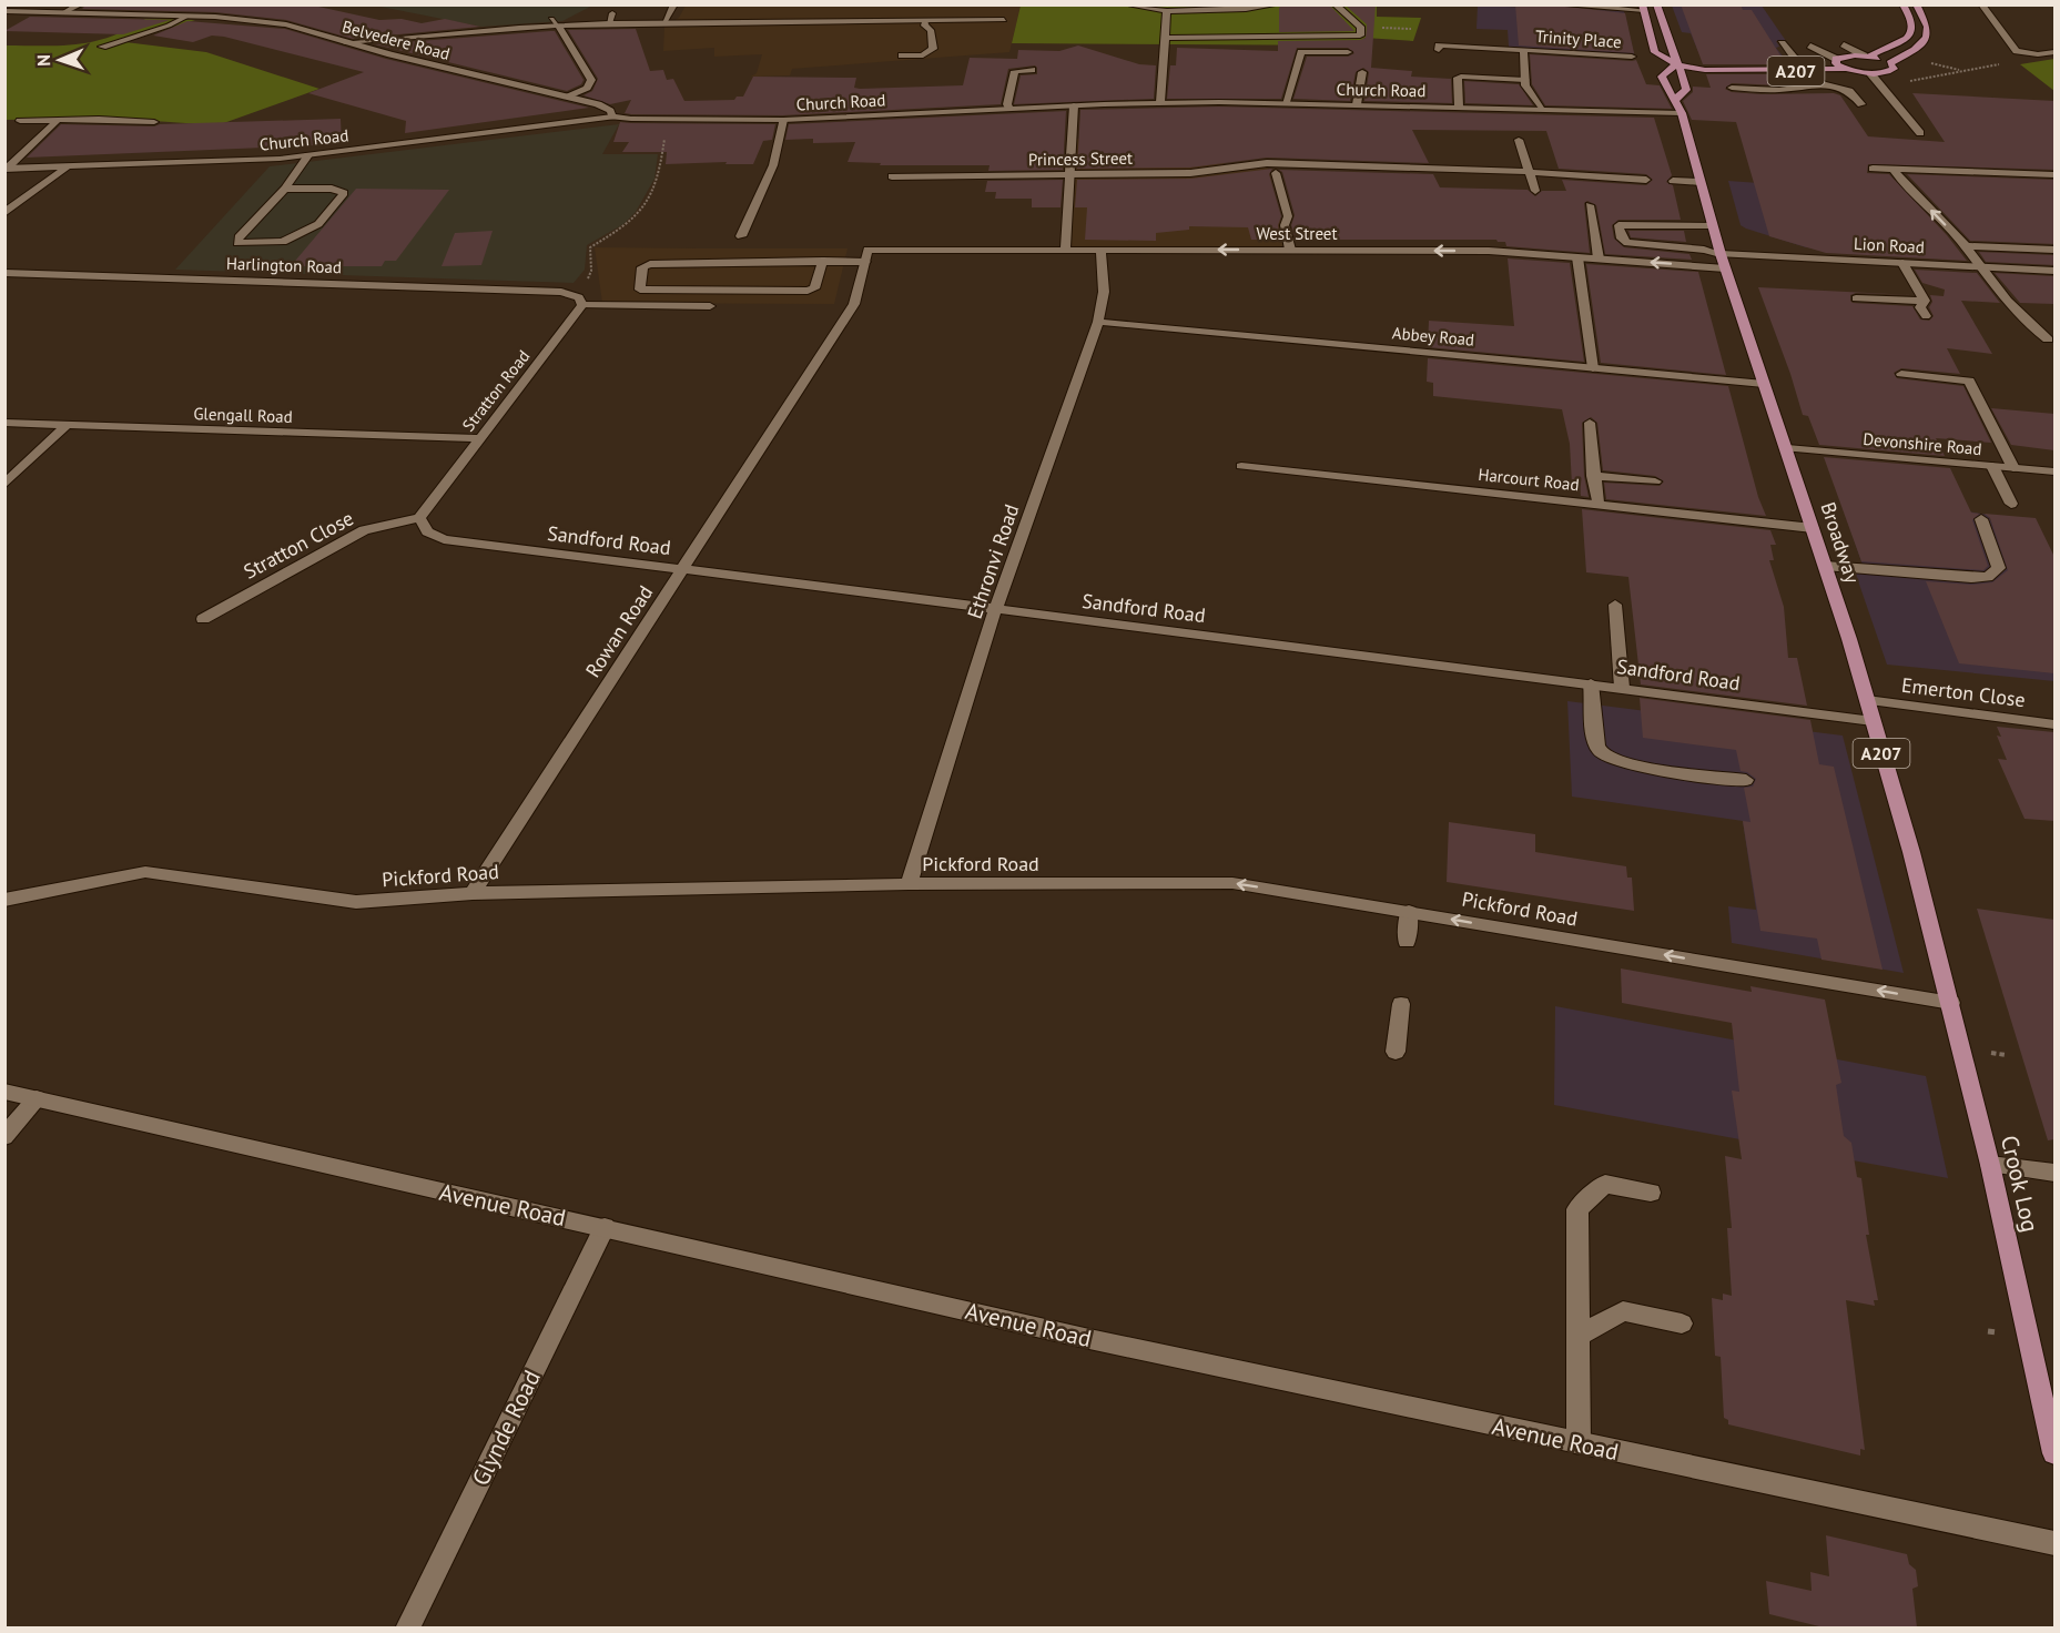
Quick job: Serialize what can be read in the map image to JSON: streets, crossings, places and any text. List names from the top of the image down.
{
  "streets": {
    "main road": ["A207", "Broadway", "Crook Log"],
    "street": [
      "Trinity Place",
      "Belvedere Road",
      "Church Road",
      "Princess Street",
      "West Street",
      "Lion Road",
      "Harlington Road",
      "Abbey Road",
      "Stratton Road",
      "Glengall Road",
      "Devonshire Road",
      "Harcourt Road",
      "Sandford Road",
      "Stratton Close",
      "Ethronvi Road",
      "Rowan Road",
      "Emerton Close",
      "Pickford Road",
      "Avenue Road",
      "Glynde Road"
    ]
  },
  "crossings": [
    ["Trinity Place", "Church Road"],
    ["Belvedere Road", "Church Road"],
    ["A207", "Broadway"],
    ["Church Road", "Broadway"],
    ["West Street", "Broadway"],
    ["West Street", "Ethronvi Road"],
    ["West Street", "Rowan Road"],
    ["Lion Road", "Broadway"],
    ["Harlington Road", "Stratton Road"],
    ["Abbey Road", "Broadway"],
    ["Abbey Road", "Ethronvi Road"],
    ["Stratton Road", "Glengall Road"],
    ["Stratton Road", "Sandford Road"],
    ["Stratton Road", "Stratton Close"],
    ["Devonshire Road", "Broadway"],
    ["Harcourt Road", "Broadway"],
    ["Sandford Road", "Broadway"],
    ["Sandford Road", "Stratton Close"],
    ["Sandford Road", "Ethronvi Road"],
    ["Sandford Road", "Rowan Road"],
    ["Broadway", "Emerton Close"],
    ["Broadway", "Pickford Road"],
    ["Broadway", "Crook Log"],
    ["Ethronvi Road", "Pickford Road"],
    ["Rowan Road", "Pickford Road"],
    ["Pickford Road", "Crook Log"],
    ["Avenue Road", "Glynde Road"]
  ],
  "one_way": ["West Street", "Pickford Road"],
  "north": "left"
}
